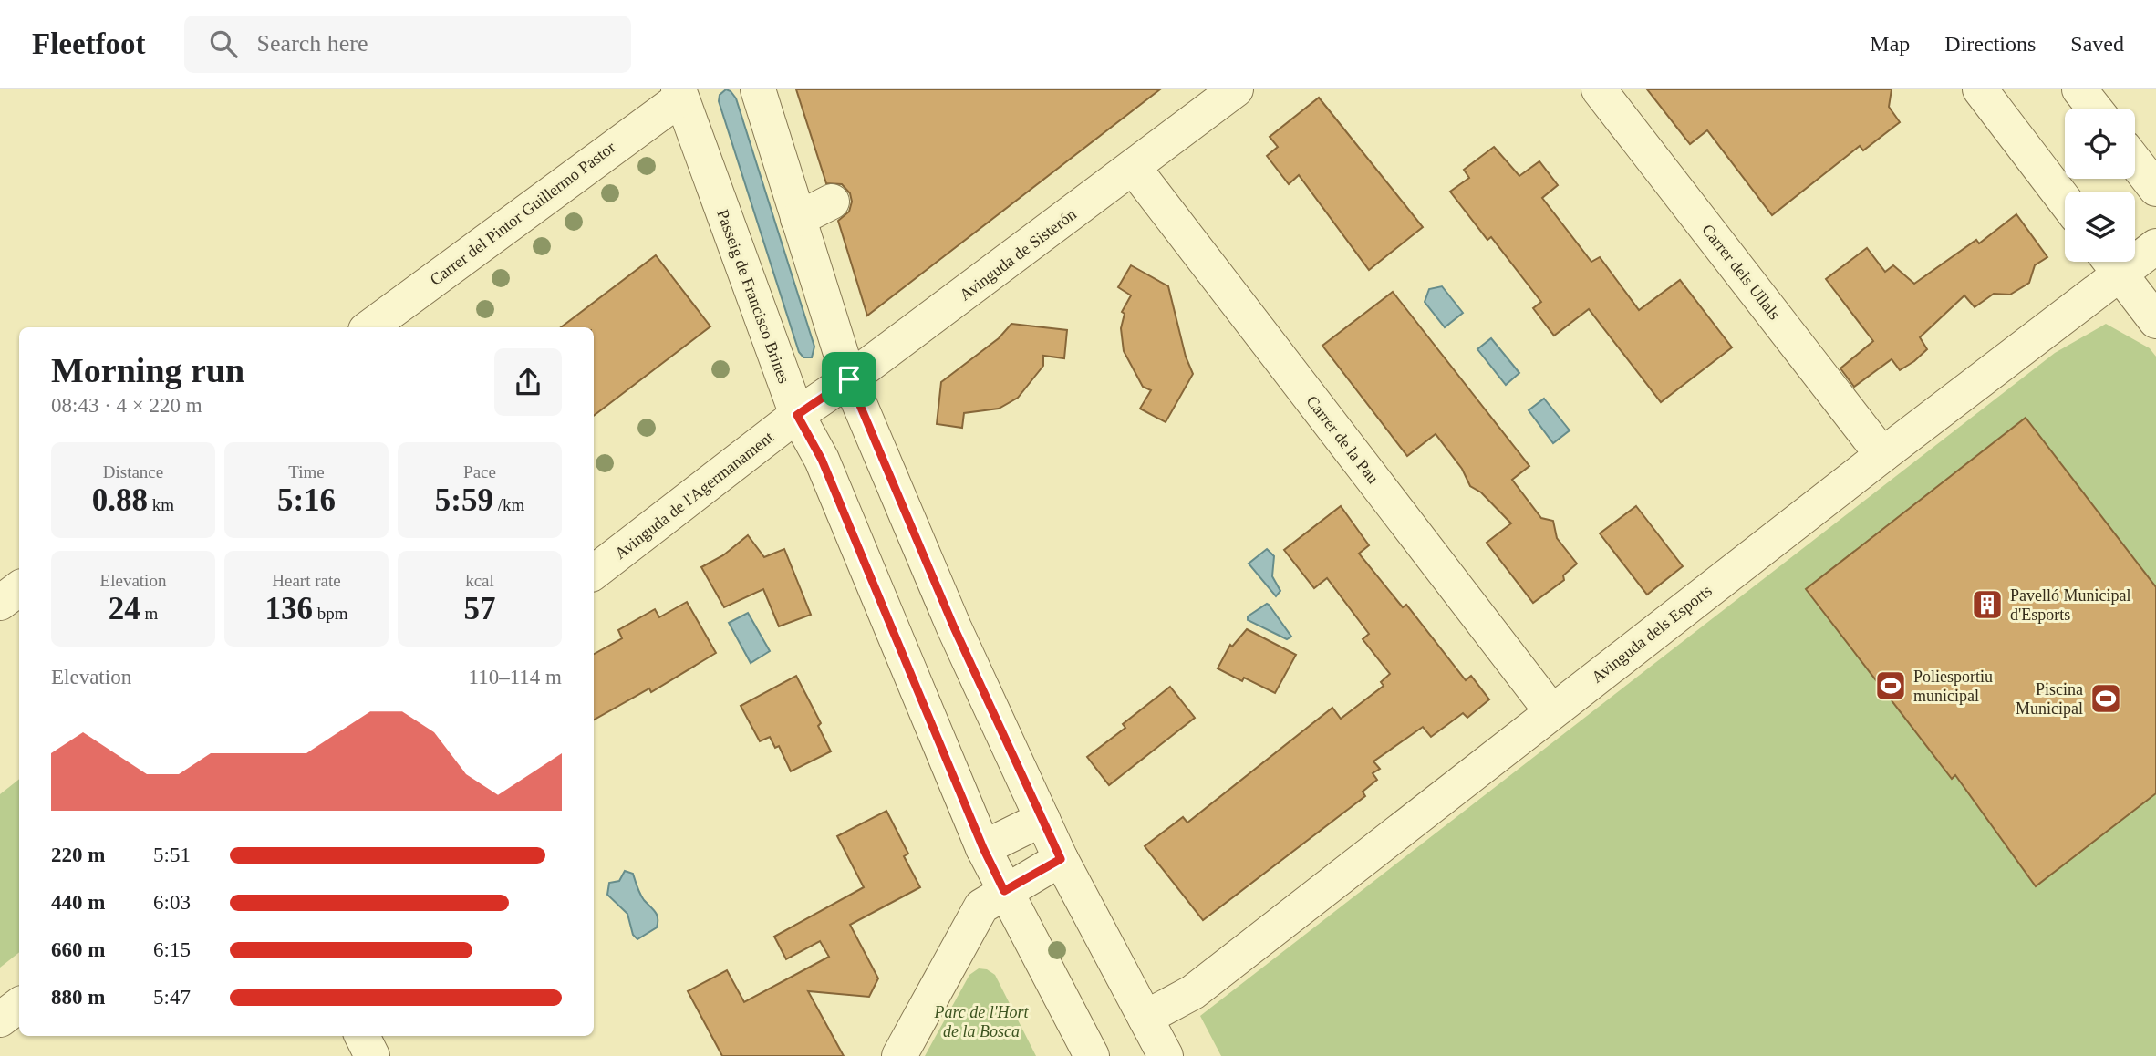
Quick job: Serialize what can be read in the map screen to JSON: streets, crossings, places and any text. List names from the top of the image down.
{
  "streets": {
    "street": [
      "Carrer del Pintor Guillermo Pastor",
      "Avinguda de Sisterón",
      "Carrer dels Ullals",
      "Passeig de Francisco Brines",
      "Carrer de la Pau",
      "Avinguda de l'Agermanament",
      "Avinguda dels Esports"
    ]
  },
  "crossings": [
    ["Carrer del Pintor Guillermo Pastor", "Passeig de Francisco Brines"],
    ["Avinguda de Sisterón", "Passeig de Francisco Brines"],
    ["Avinguda de Sisterón", "Carrer de la Pau"],
    ["Avinguda de Sisterón", "Avinguda de l'Agermanament"],
    ["Carrer dels Ullals", "Avinguda dels Esports"],
    ["Passeig de Francisco Brines", "Avinguda de l'Agermanament"],
    ["Carrer de la Pau", "Avinguda dels Esports"]
  ],
  "parks": ["Parc de l'Hort de la Bosca"],
  "places": {
    "building": ["Pavelló Municipal d'Esports"],
    "sports": ["Poliesportiu municipal", "Piscina Municipal"]
  },
  "page": {
    "header": "Fleetfoot",
    "search": "Search here",
    "nav": ["Map", "Directions", "Saved"],
    "heading": ["Morning run", "08:43 · 4 × 220 m"],
    "stats": [
      ["Distance", "0.88 km"],
      ["Time", "5:16"],
      ["Pace", "5:59 /km"],
      ["Elevation", "24 m"],
      ["Heart rate", "136 bpm"],
      ["kcal", "57"]
    ],
    "chart": ["Elevation", "110–114 m"],
    "list": [
      {
        "name": "220 m",
        "note": "5:51"
      },
      {
        "name": "440 m",
        "note": "6:03"
      },
      {
        "name": "660 m",
        "note": "6:15"
      },
      {
        "name": "880 m",
        "note": "5:47"
      }
    ]
  }
}
